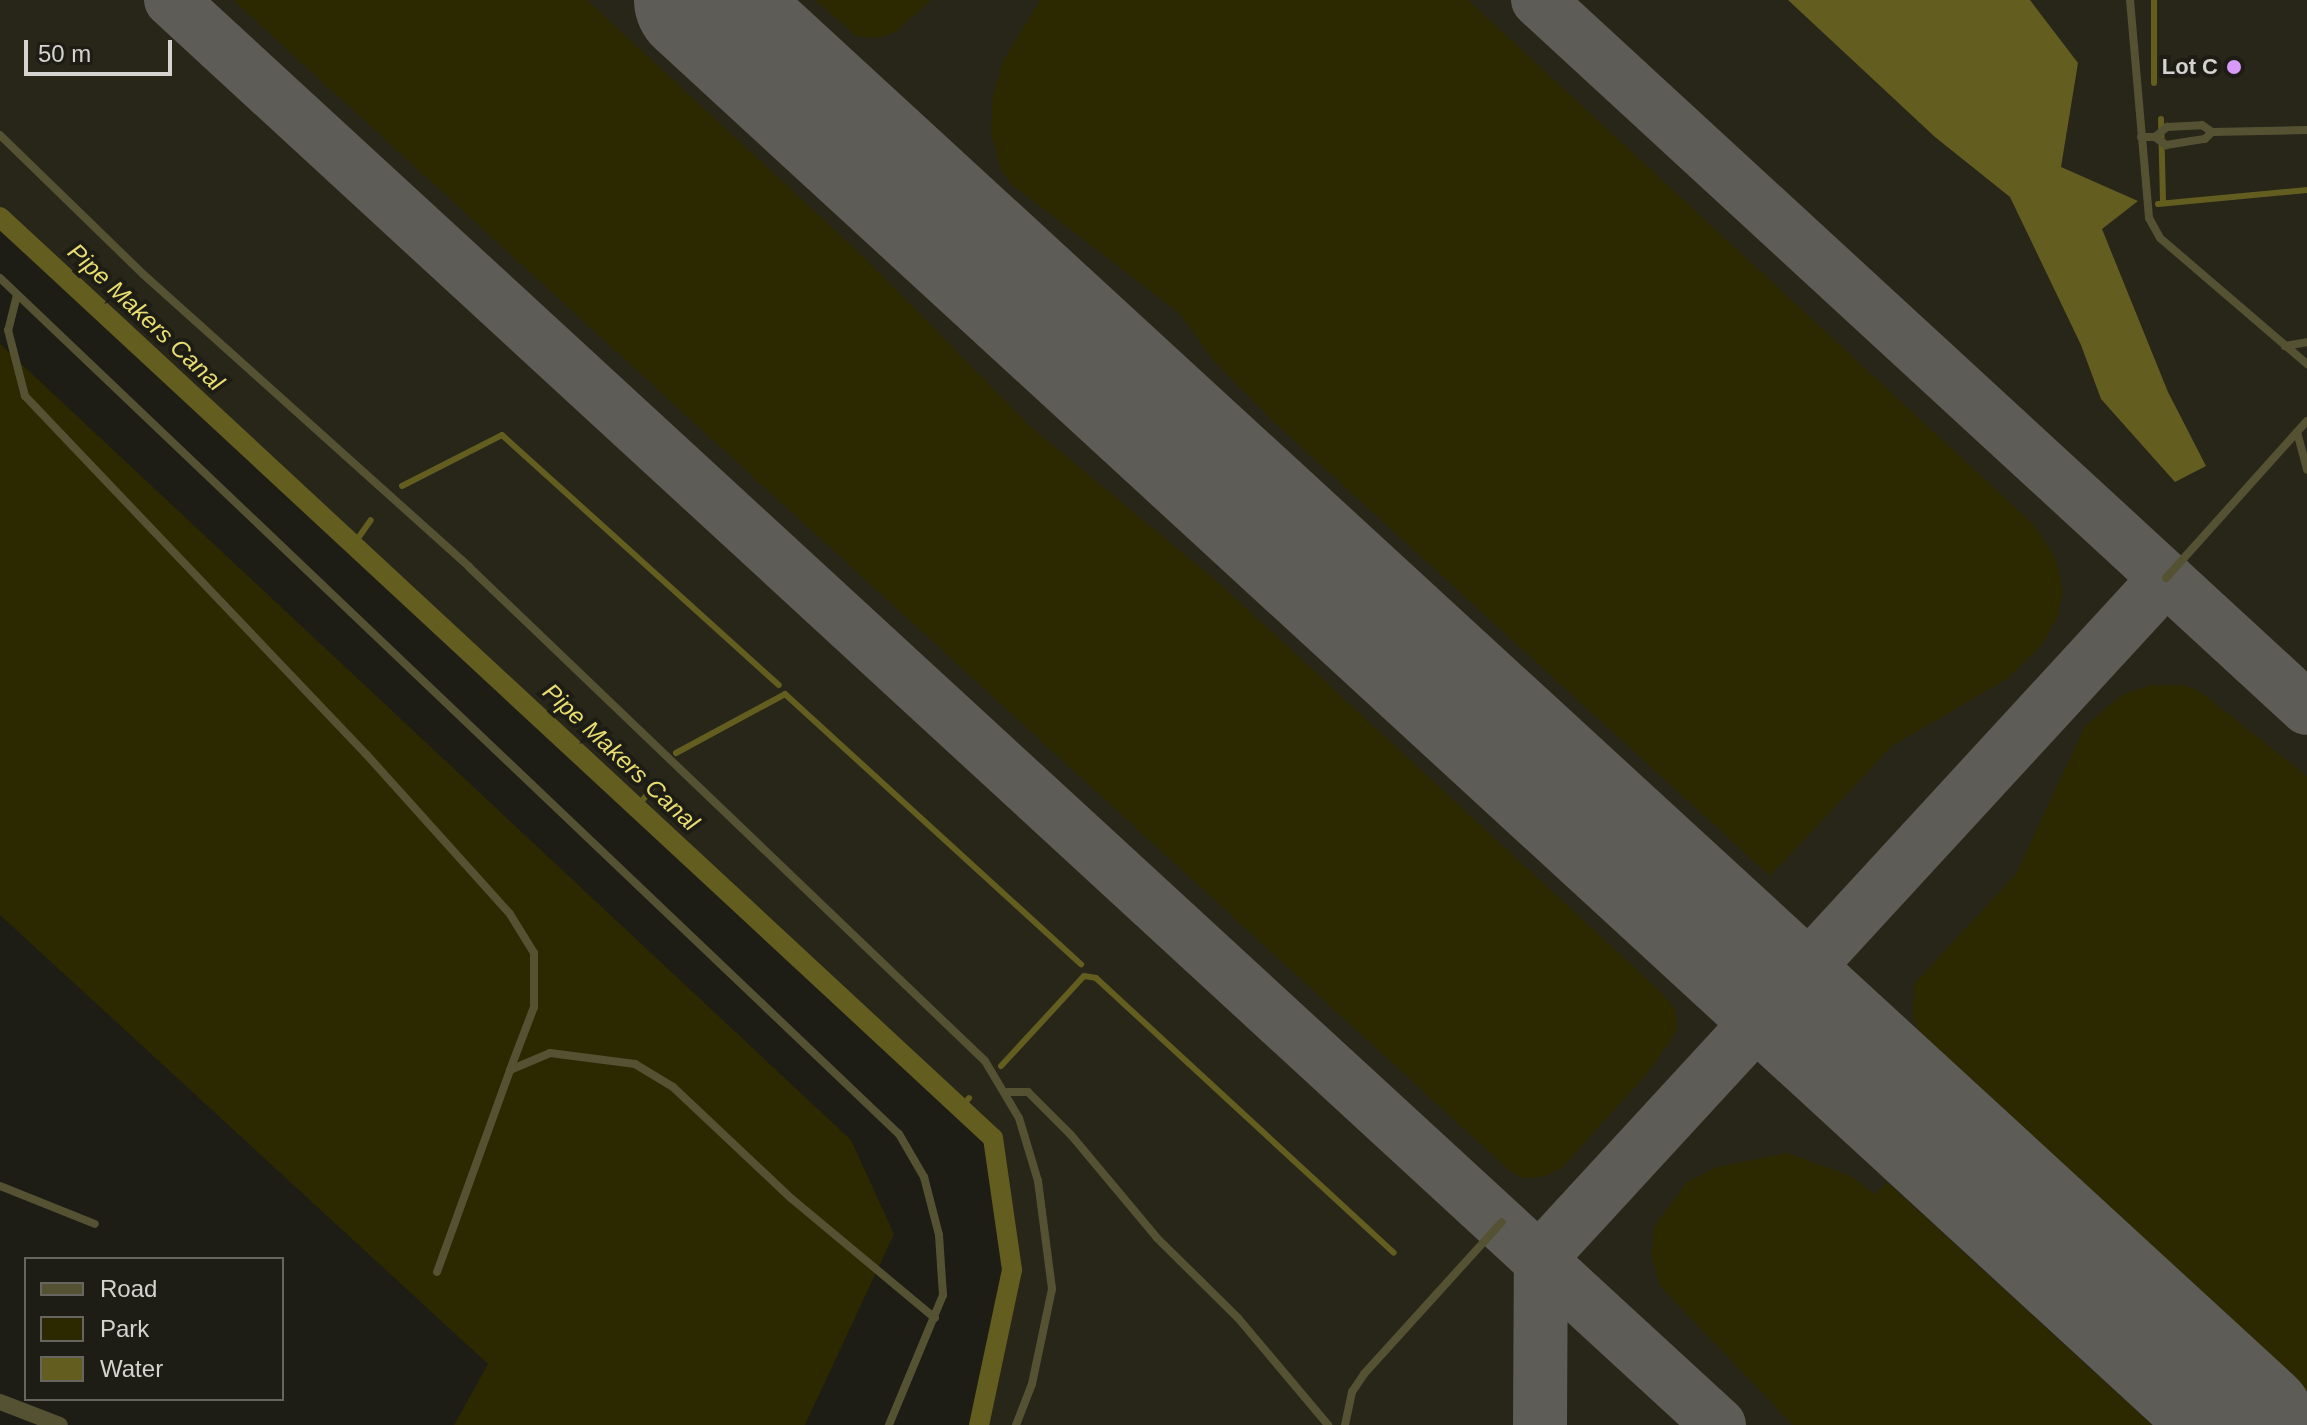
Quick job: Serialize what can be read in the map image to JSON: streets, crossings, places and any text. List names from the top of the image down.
{
  "water": ["Pipe Makers Canal"],
  "places": ["Lot C"],
  "legend": ["Road", "Park", "Water"],
  "scale_bar": "50 m"
}
